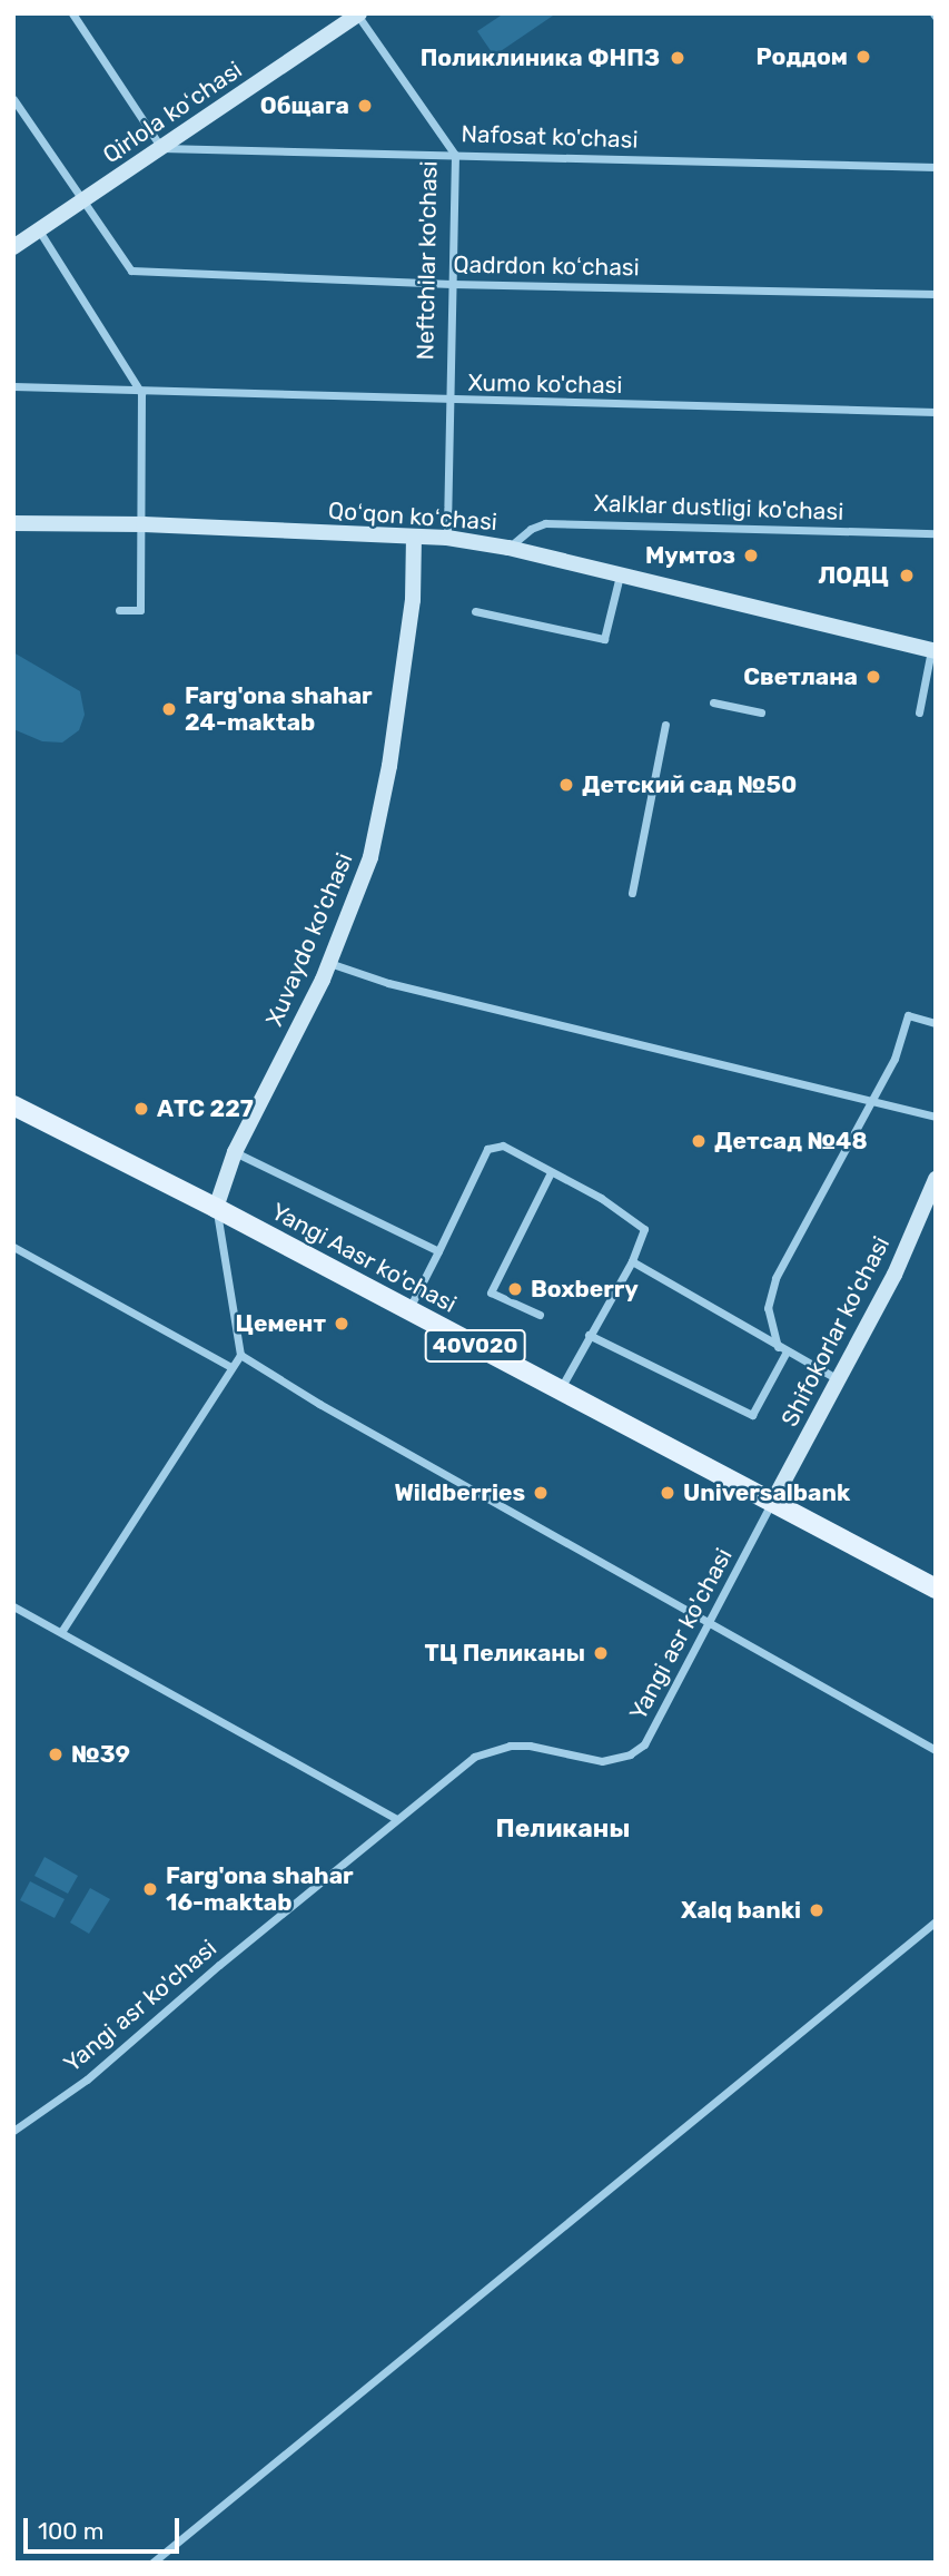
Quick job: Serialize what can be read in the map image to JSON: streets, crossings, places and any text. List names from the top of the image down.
{
  "streets": {
    "main road": ["Yangi Aasr ko'chasi", "40V020"],
    "street": [
      "Qirlola koʻchasi",
      "Nafosat ko'chasi",
      "Neftchilar ko'chasi",
      "Qadrdon koʻchasi",
      "Xumo ko'chasi",
      "Xalklar dustligi ko'chasi",
      "Qoʻqon koʻchasi",
      "Xuvaydo ko'chasi",
      "Shifokorlar ko'chasi",
      "Yangi asr ko'chasi"
    ]
  },
  "crossings": [
    ["Qirlola koʻchasi", "Nafosat ko'chasi"],
    ["Qirlola koʻchasi", "Neftchilar ko'chasi"],
    ["Qirlola koʻchasi", "Qadrdon koʻchasi"],
    ["Nafosat ko'chasi", "Neftchilar ko'chasi"],
    ["Neftchilar ko'chasi", "Qadrdon koʻchasi"],
    ["Neftchilar ko'chasi", "Xumo ko'chasi"],
    ["Neftchilar ko'chasi", "Qoʻqon koʻchasi"],
    ["Xalklar dustligi ko'chasi", "Qoʻqon koʻchasi"],
    ["Qoʻqon koʻchasi", "Xuvaydo ko'chasi"],
    ["Xuvaydo ko'chasi", "Yangi Aasr ko'chasi"],
    ["Yangi Aasr ko'chasi", "Shifokorlar ko'chasi"],
    ["Yangi Aasr ko'chasi", "Yangi asr ko'chasi"],
    ["Shifokorlar ko'chasi", "Yangi asr ko'chasi"]
  ],
  "districts": ["Пеликаны"],
  "places": [
    "Роддом",
    "Поликлиника ФНПЗ",
    "Общага",
    "Mумтоз",
    "ЛОДЦ",
    "Светлана",
    "Farg'ona shahar 24-maktab",
    "Детский сад №50",
    "АТС 227",
    "Детсад №48",
    "Boxberry",
    "Цемент",
    "Wildberries",
    "Universalbank",
    "ТЦ Пеликаны",
    "№39",
    "Farg'ona shahar 16-maktab",
    "Xalq banki"
  ],
  "scale_bar": "100 m"
}
